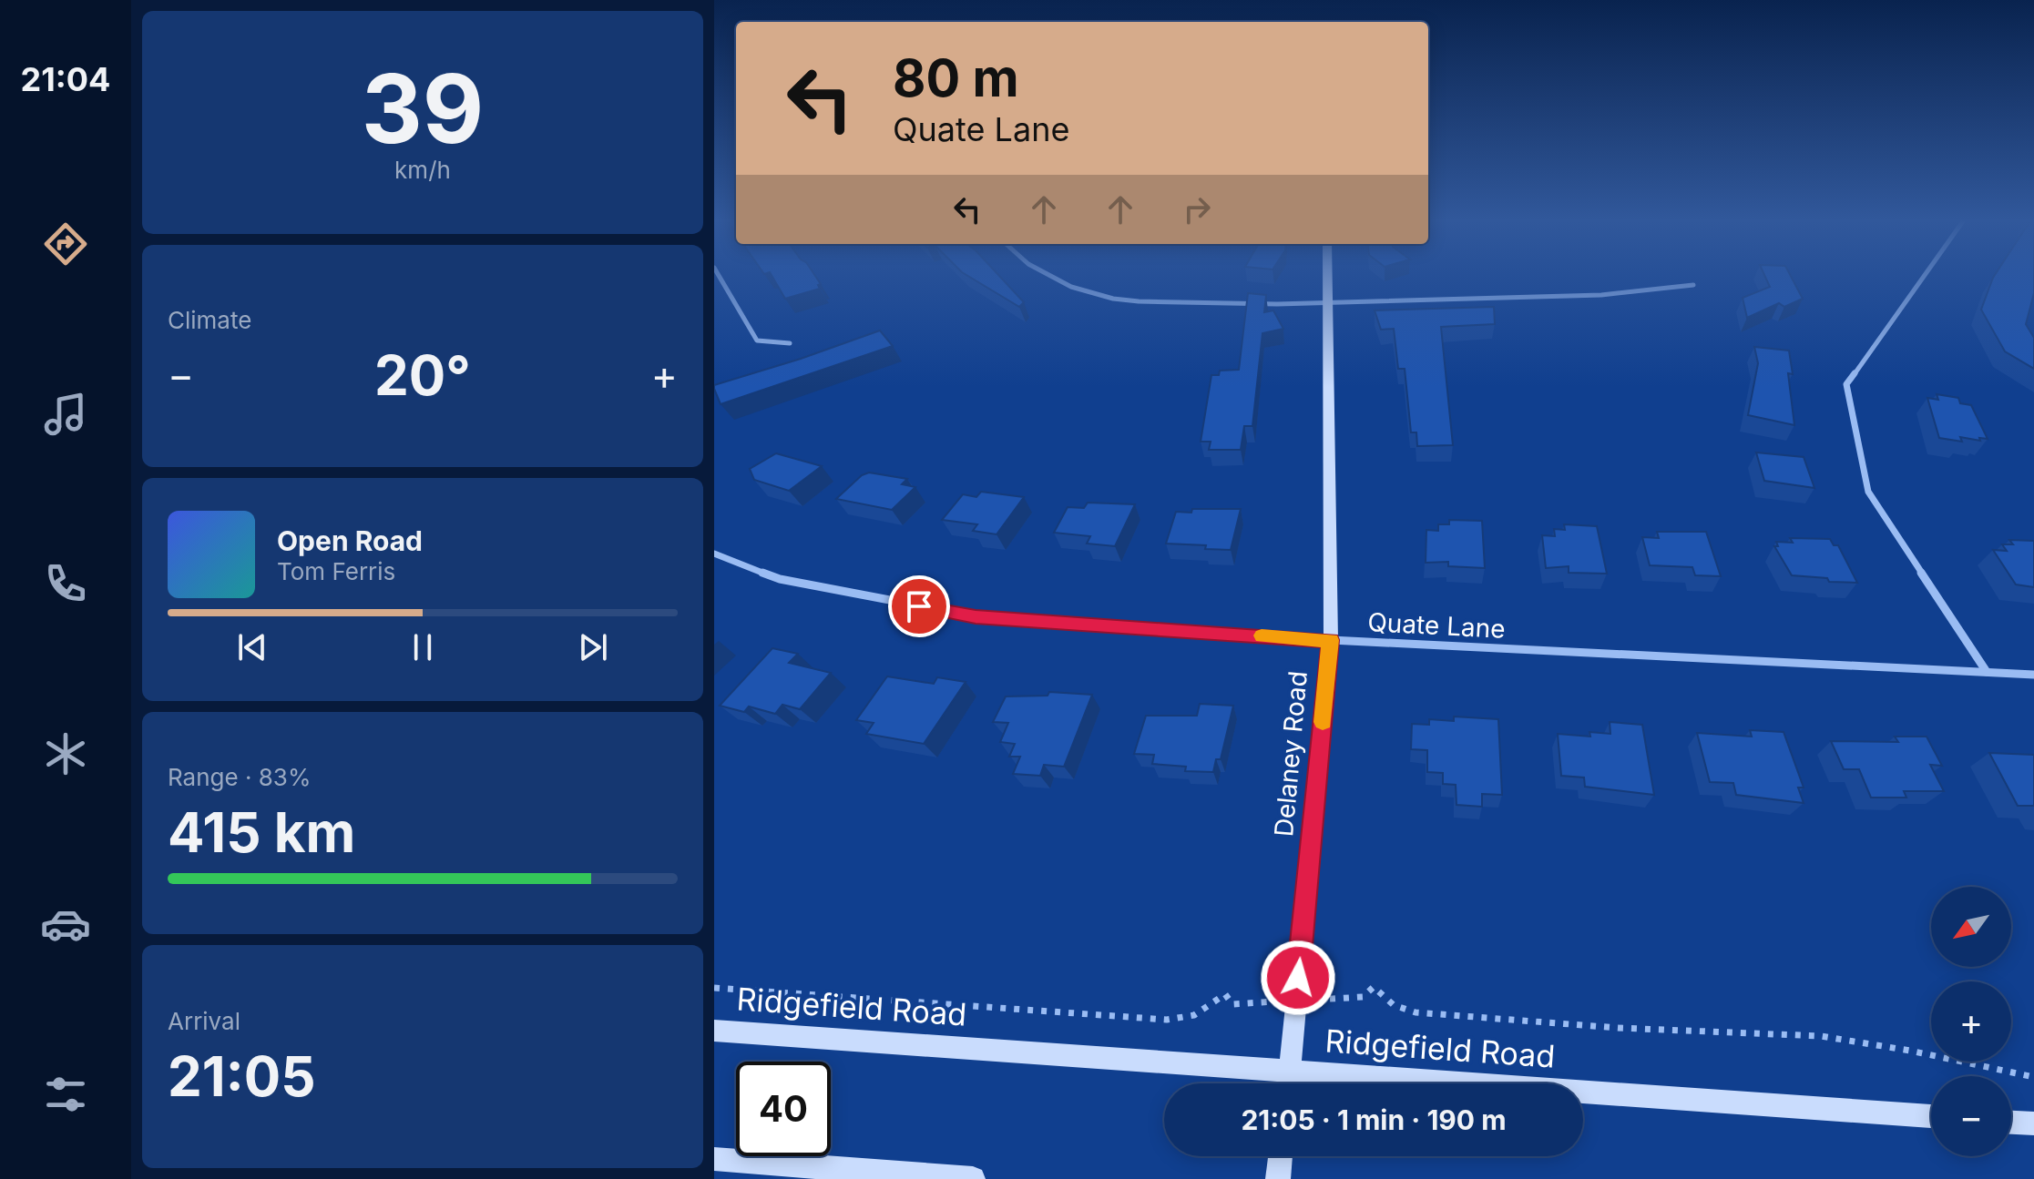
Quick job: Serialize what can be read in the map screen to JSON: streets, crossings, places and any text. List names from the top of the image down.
{
  "streets": {
    "street": ["Quate Lane", "Delaney Road", "Ridgefield Road"]
  },
  "crossings": [
    ["Quate Lane", "Delaney Road"],
    ["Delaney Road", "Ridgefield Road"]
  ],
  "north": "bottom left",
  "page": {
    "tabs": "21:04",
    "tile": [
      ["39", "km/h"],
      "Climate",
      ["Range · 83%", "415 km"],
      ["Arrival", "21:05"]
    ],
    "turn": ["80 m", "Quate Lane"],
    "heat": ["−", "20°", "+"],
    "song": ["Open Road", "Tom Ferris"],
    "map_buttons": ["+", "−"],
    "limit": "40",
    "trip": "21:05 · 1 min · 190 m"
  }
}
